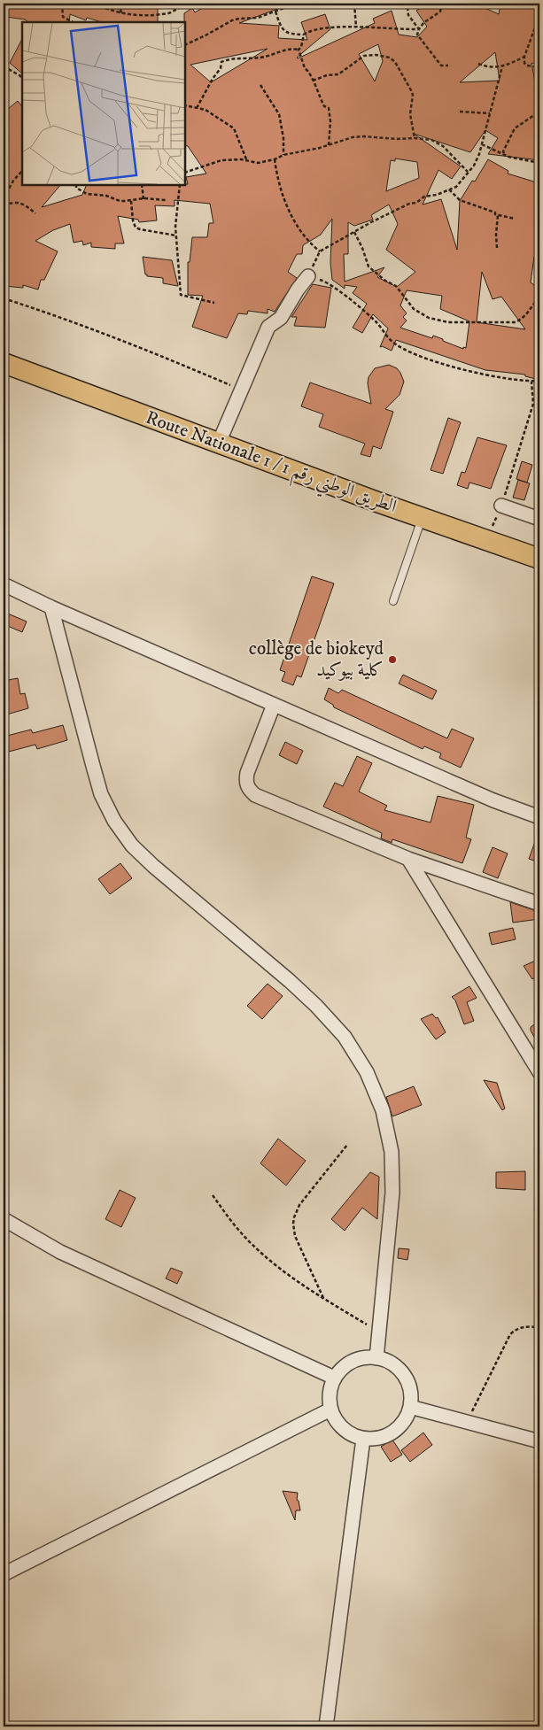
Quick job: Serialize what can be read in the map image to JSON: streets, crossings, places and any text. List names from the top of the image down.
{
  "streets": {
    "main road": ["Route Nationale 1 / الطريق الوطني رقم 1"]
  },
  "places": ["collège de biokeyd كلية بيوكيد"]
}
